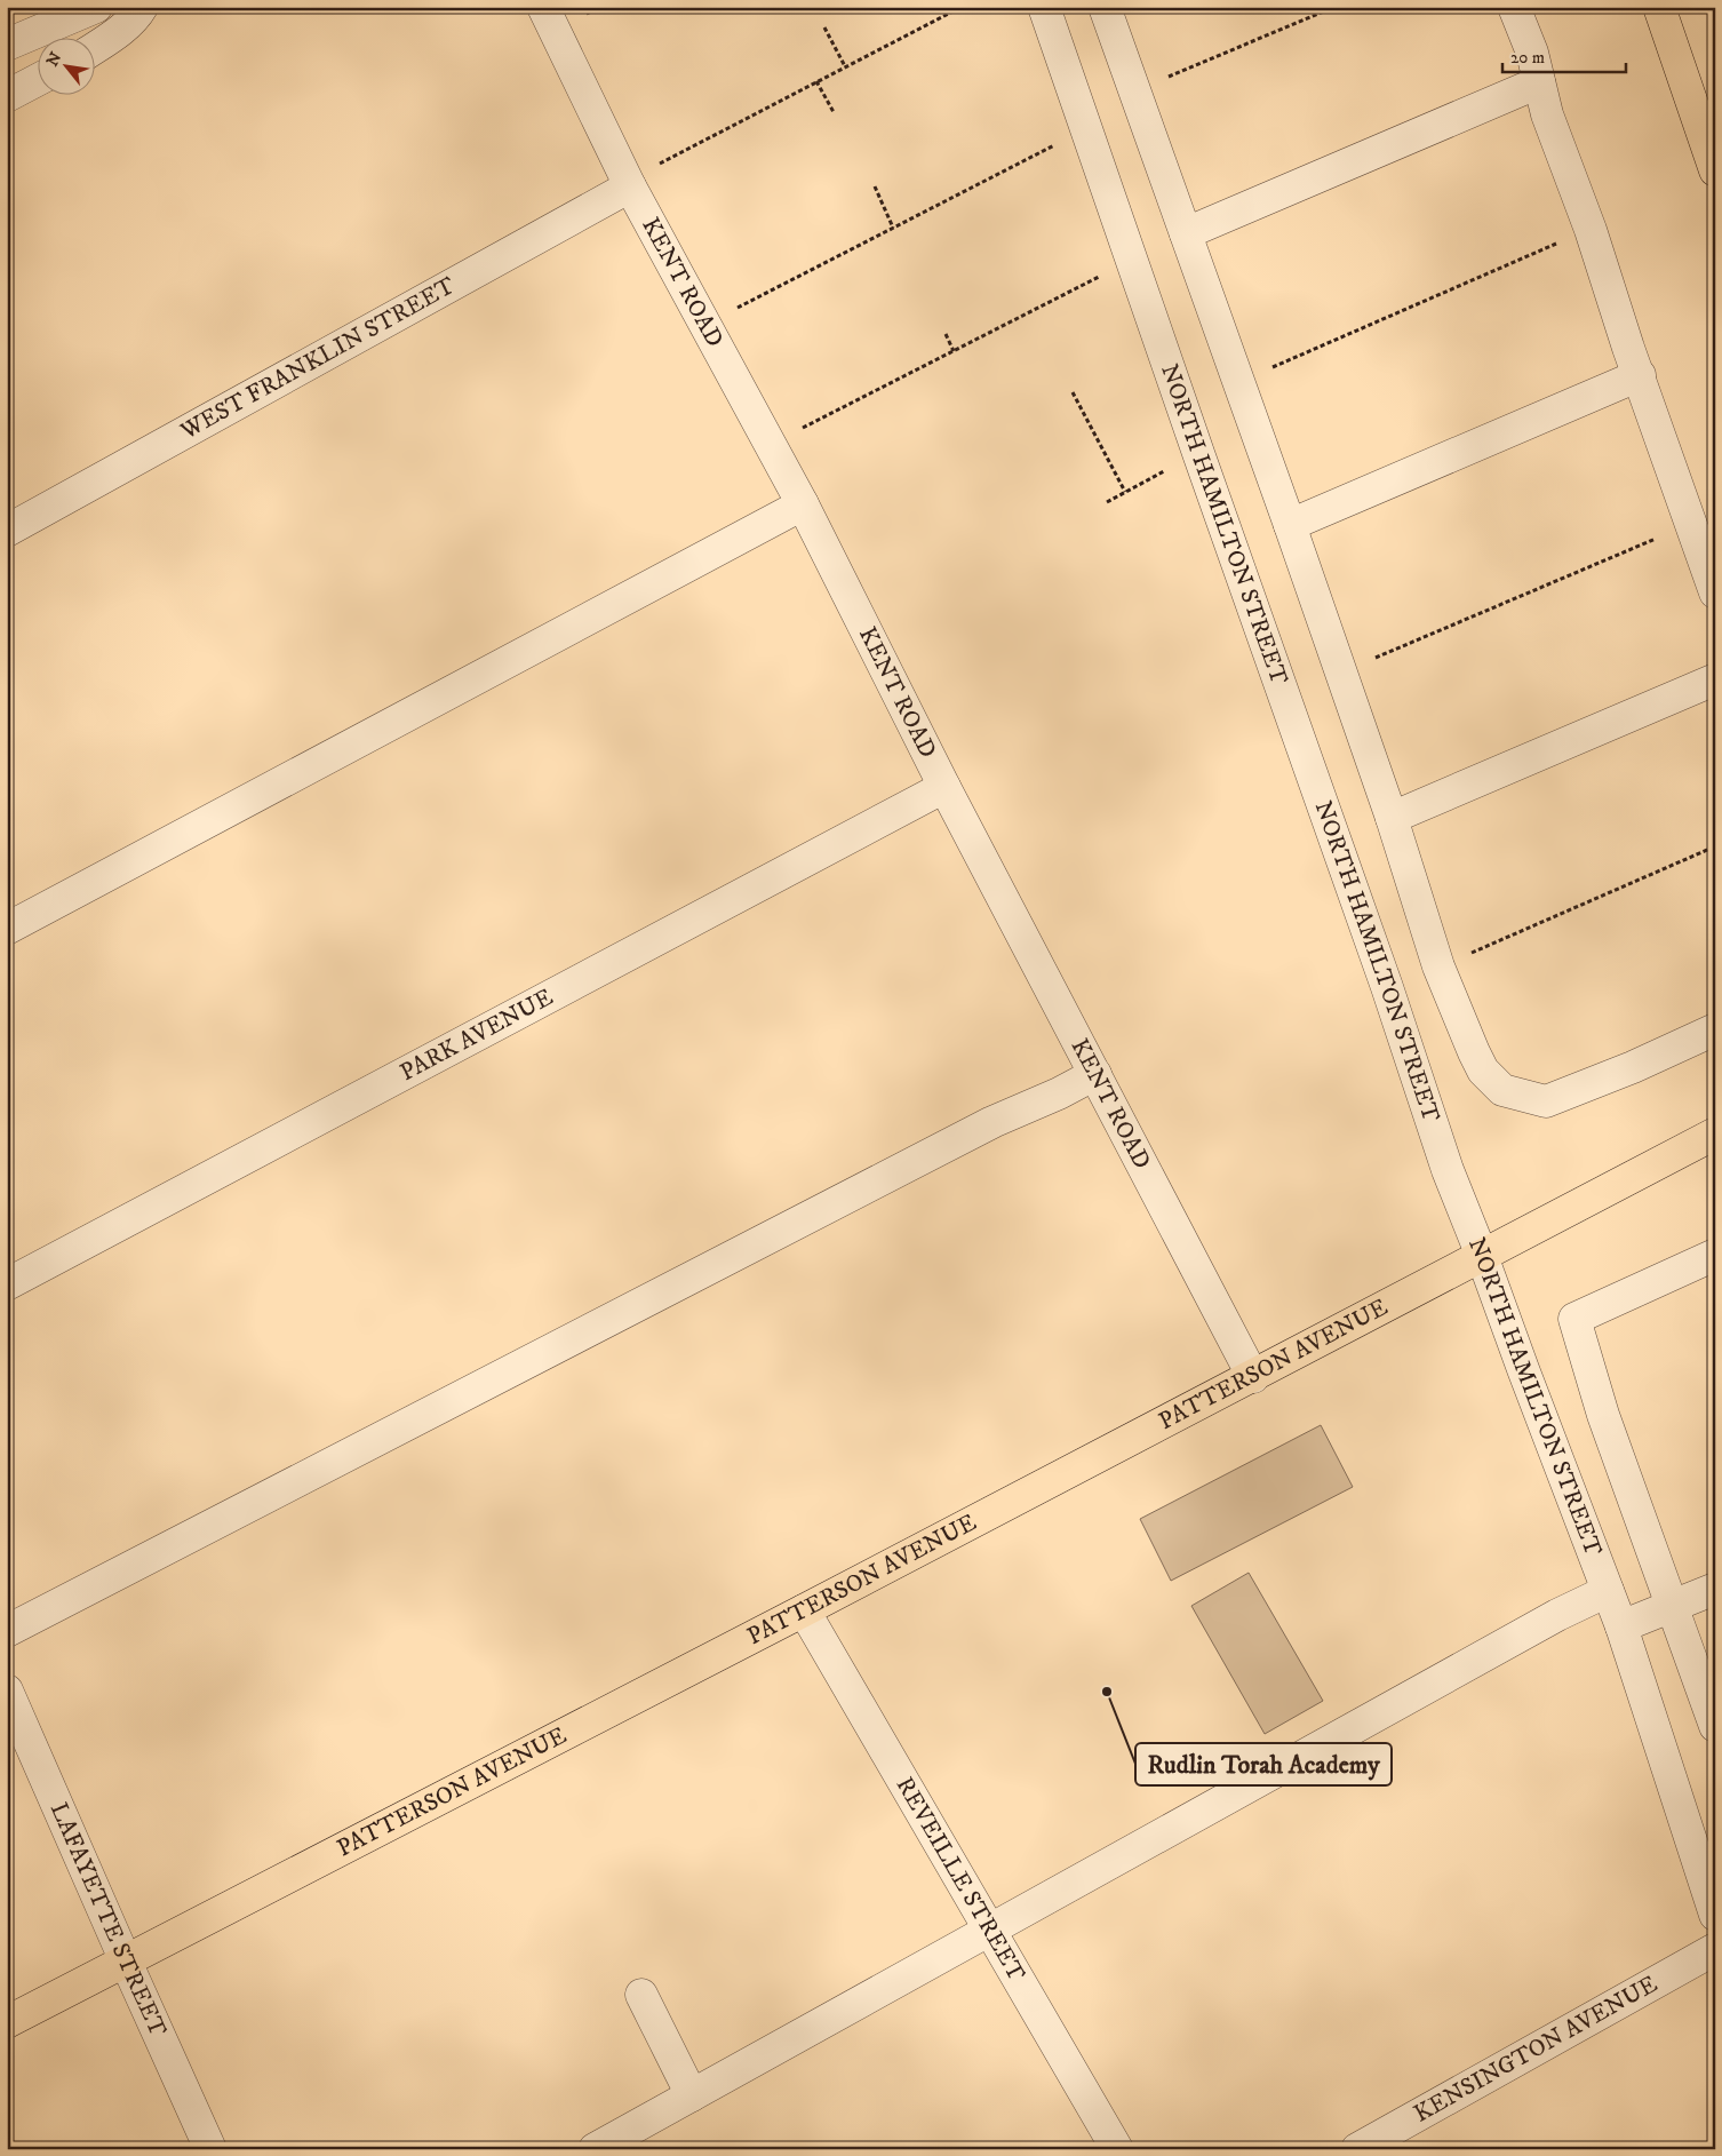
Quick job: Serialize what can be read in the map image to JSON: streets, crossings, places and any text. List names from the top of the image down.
{
  "streets": {
    "main road": ["PATTERSON AVENUE"],
    "street": [
      "KENT ROAD",
      "WEST FRANKLIN STREET",
      "NORTH HAMILTON STREET",
      "PARK AVENUE",
      "REVEILLE STREET",
      "LAFAYETTE STREET",
      "KENSINGTON AVENUE"
    ]
  },
  "crossings": [
    ["KENT ROAD", "WEST FRANKLIN STREET"],
    ["KENT ROAD", "PARK AVENUE"],
    ["KENT ROAD", "PATTERSON AVENUE"],
    ["NORTH HAMILTON STREET", "PATTERSON AVENUE"],
    ["PATTERSON AVENUE", "REVEILLE STREET"],
    ["PATTERSON AVENUE", "LAFAYETTE STREET"]
  ],
  "places": ["Rudlin Torah Academy"],
  "scale_bar": "20 m",
  "north": "top left"
}
